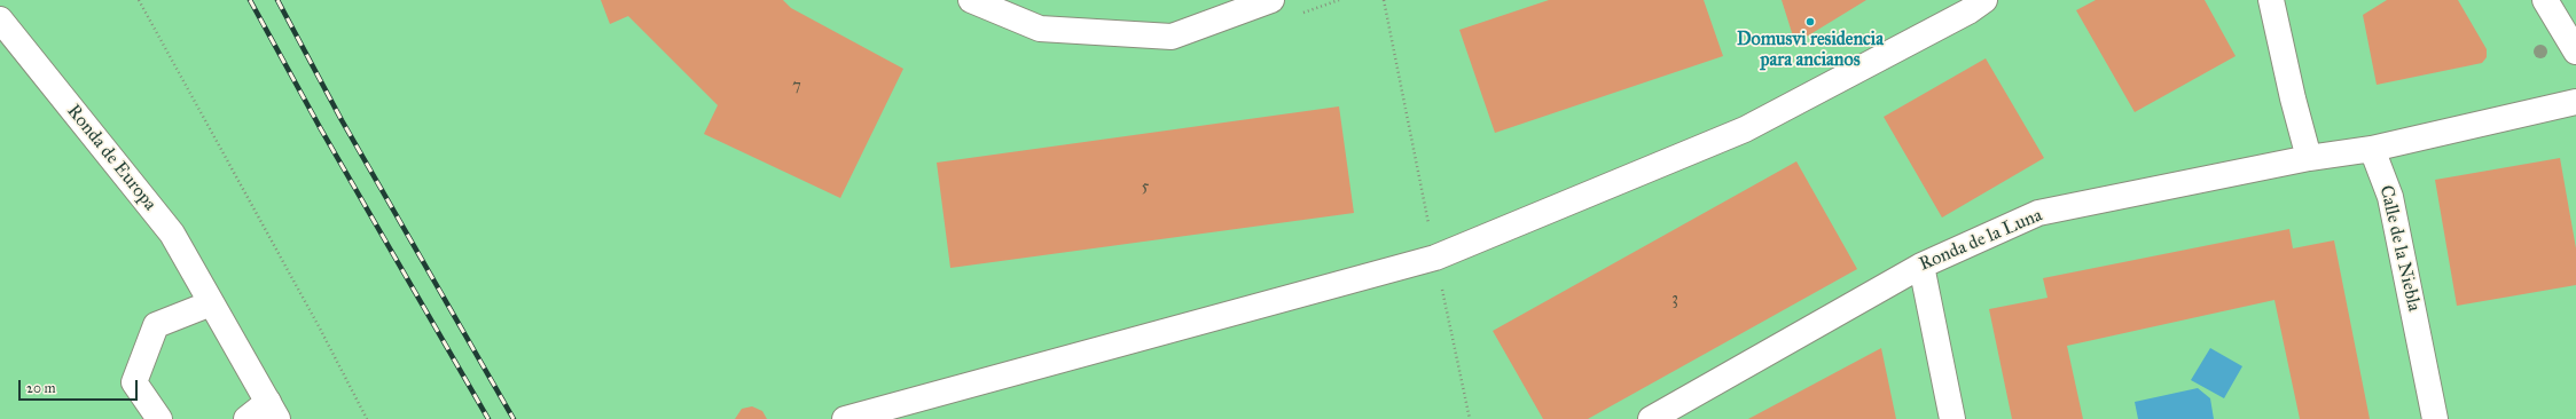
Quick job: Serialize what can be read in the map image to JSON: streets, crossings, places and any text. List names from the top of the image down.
{
  "streets": {
    "street": ["Ronda de Europa", "Ronda de la Luna", "Calle de la Niebla"]
  },
  "crossings": [
    ["Ronda de la Luna", "Calle de la Niebla"]
  ],
  "places": ["Domusvi residencia para ancianos"],
  "house_numbers": ["7", "5", "3"],
  "scale_bar": "20 m"
}
